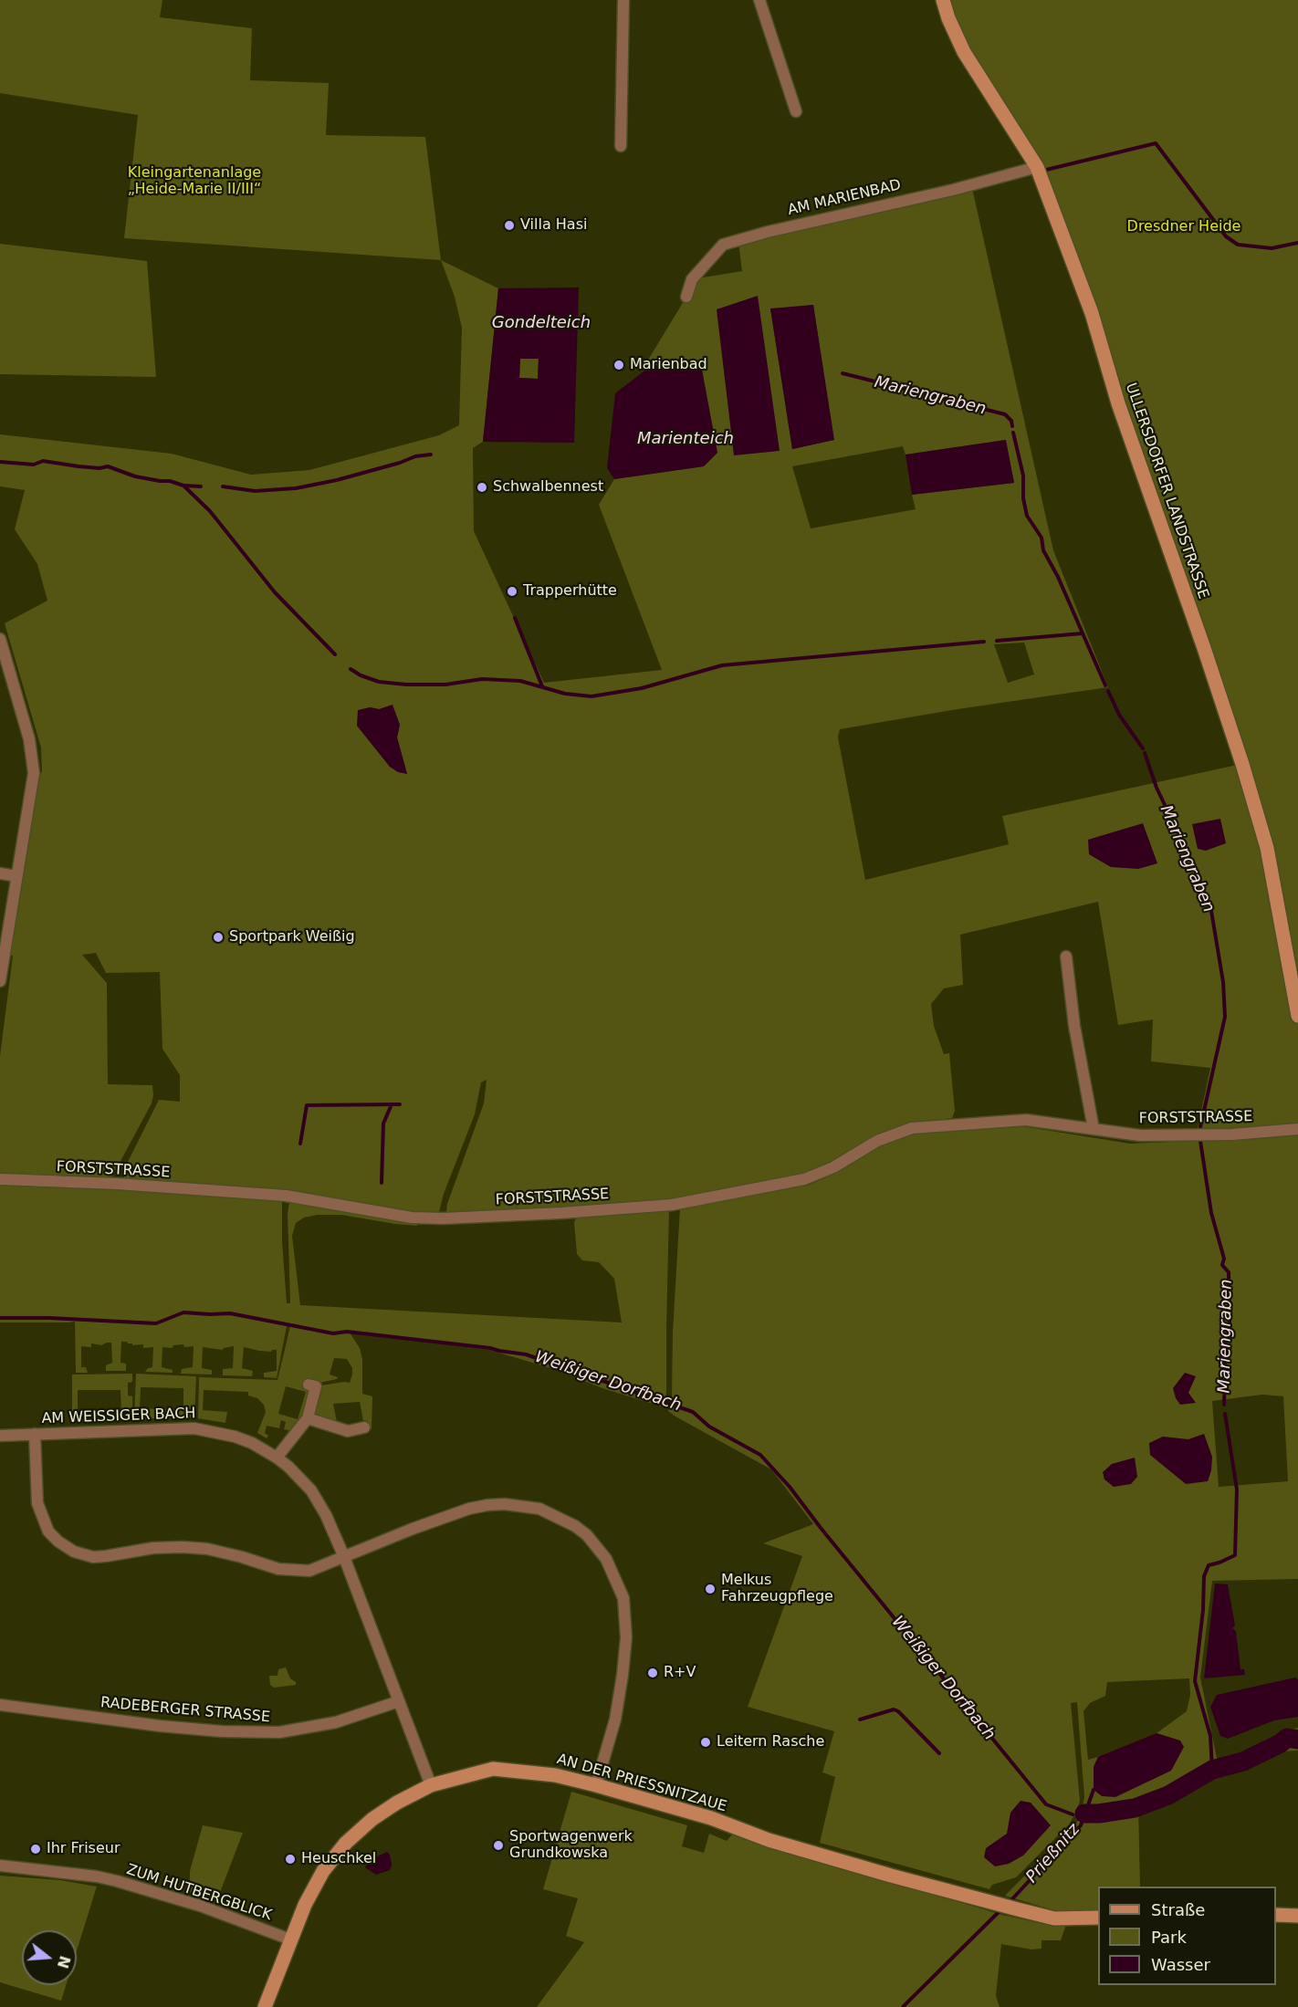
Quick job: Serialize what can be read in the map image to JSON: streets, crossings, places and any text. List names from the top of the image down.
{
  "streets": {
    "main road": ["ULLERSDORFER LANDSTRASSE", "AN DER PRIESSNITZAUE"],
    "street": [
      "AM MARIENBAD",
      "FORSTSTRASSE",
      "AM WEISSIGER BACH",
      "RADEBERGER STRASSE",
      "ZUM HUTBERGBLICK"
    ]
  },
  "crossings": [
    ["AM MARIENBAD", "ULLERSDORFER LANDSTRASSE"],
    ["AN DER PRIESSNITZAUE", "ZUM HUTBERGBLICK"]
  ],
  "water": [
    "Gondelteich",
    "Mariengraben",
    "Marienteich",
    "Weißiger Dorfbach",
    "Prießnitz"
  ],
  "parks": ["Kleingartenanlage „Heide-Marie II/III“", "Dresdner Heide"],
  "places": [
    "Villa Hasi",
    "Marienbad",
    "Schwalbennest",
    "Trapperhütte",
    "Sportpark Weißig",
    "Melkus Fahrzeugpflege",
    "R+V",
    "Leitern Rasche",
    "Sportwagenwerk Grundkowska",
    "Ihr Friseur",
    "Heuschkel"
  ],
  "legend": ["Straße", "Park", "Wasser"],
  "north": "right"
}
